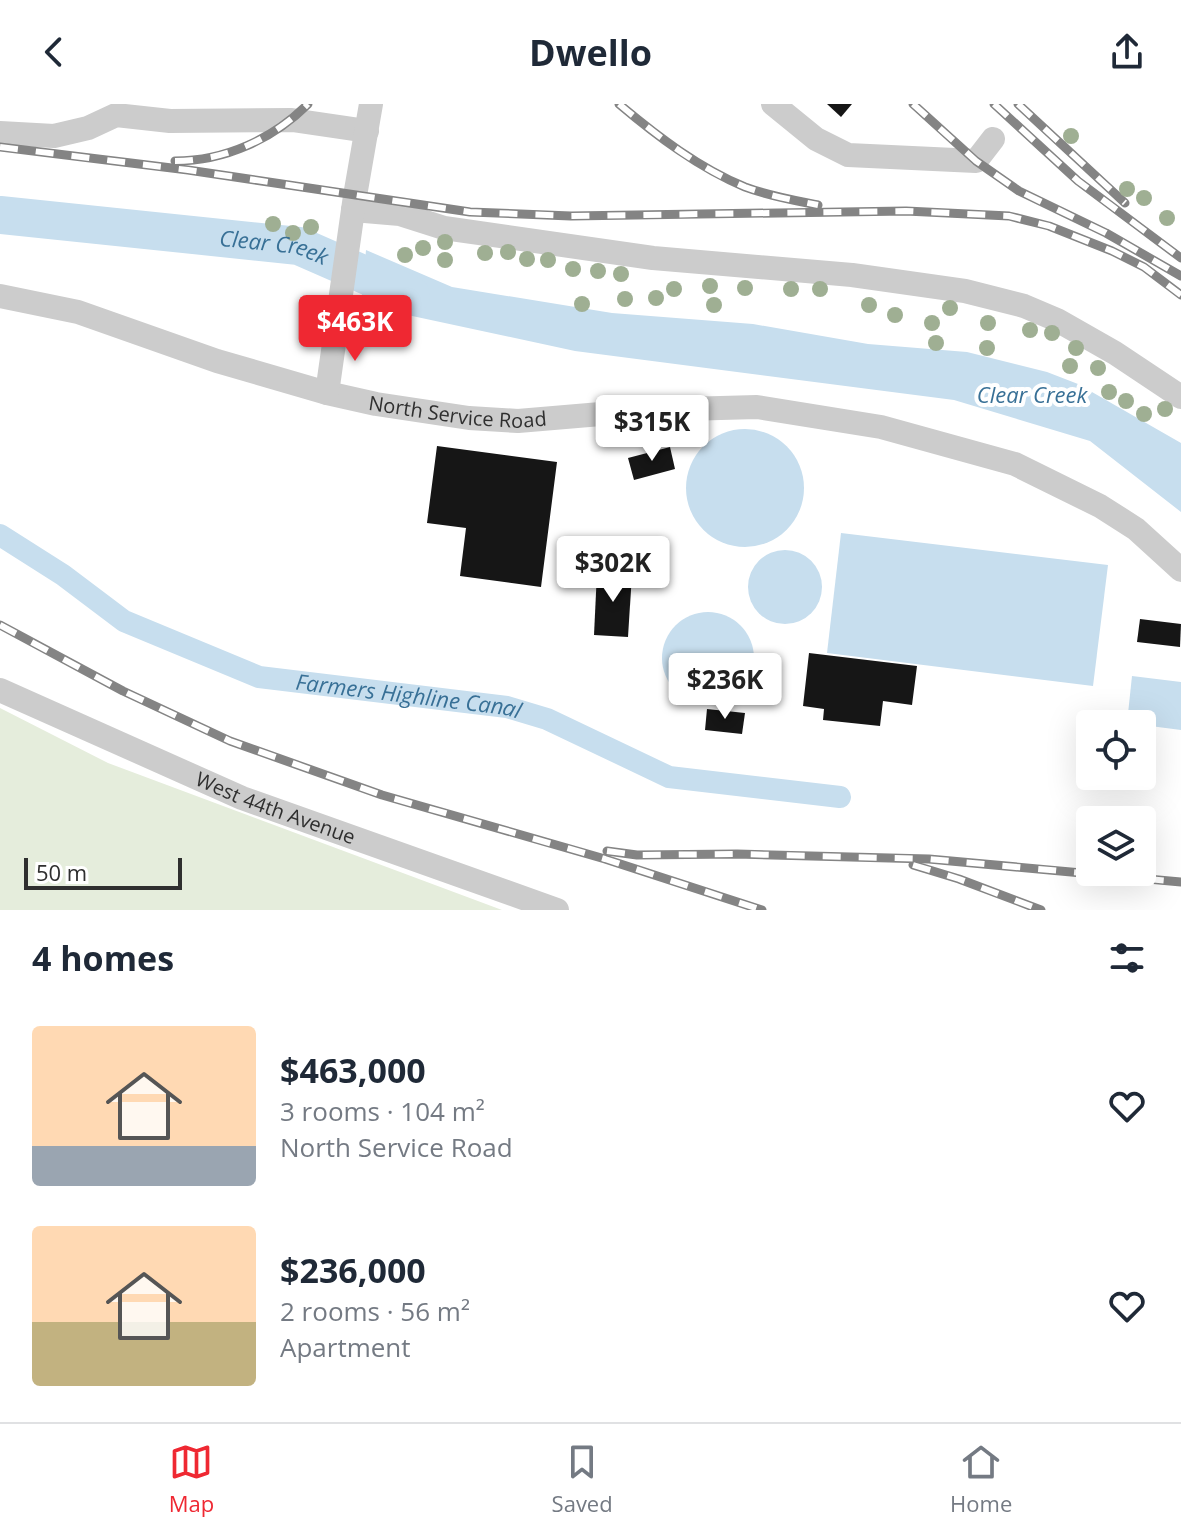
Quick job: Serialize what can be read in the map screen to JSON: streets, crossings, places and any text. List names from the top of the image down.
{
  "streets": {
    "street": ["North Service Road", "West 44th Avenue"]
  },
  "water": ["Clear Creek", "Farmers Highline Canal"],
  "scale_bar": "50 m",
  "page": {
    "header": "Dwello",
    "price": [
      "$463K",
      "$315K",
      "$302K",
      "$236K"
    ],
    "scale": "50 m",
    "heading": "4 homes",
    "list": [
      {
        "name": "$463,000",
        "note": "3 rooms · 104 m² · North Service Road"
      },
      {
        "name": "$236,000",
        "note": "2 rooms · 56 m² · Apartment"
      }
    ],
    "tabs": ["Map", "Saved", "Home"]
  }
}
